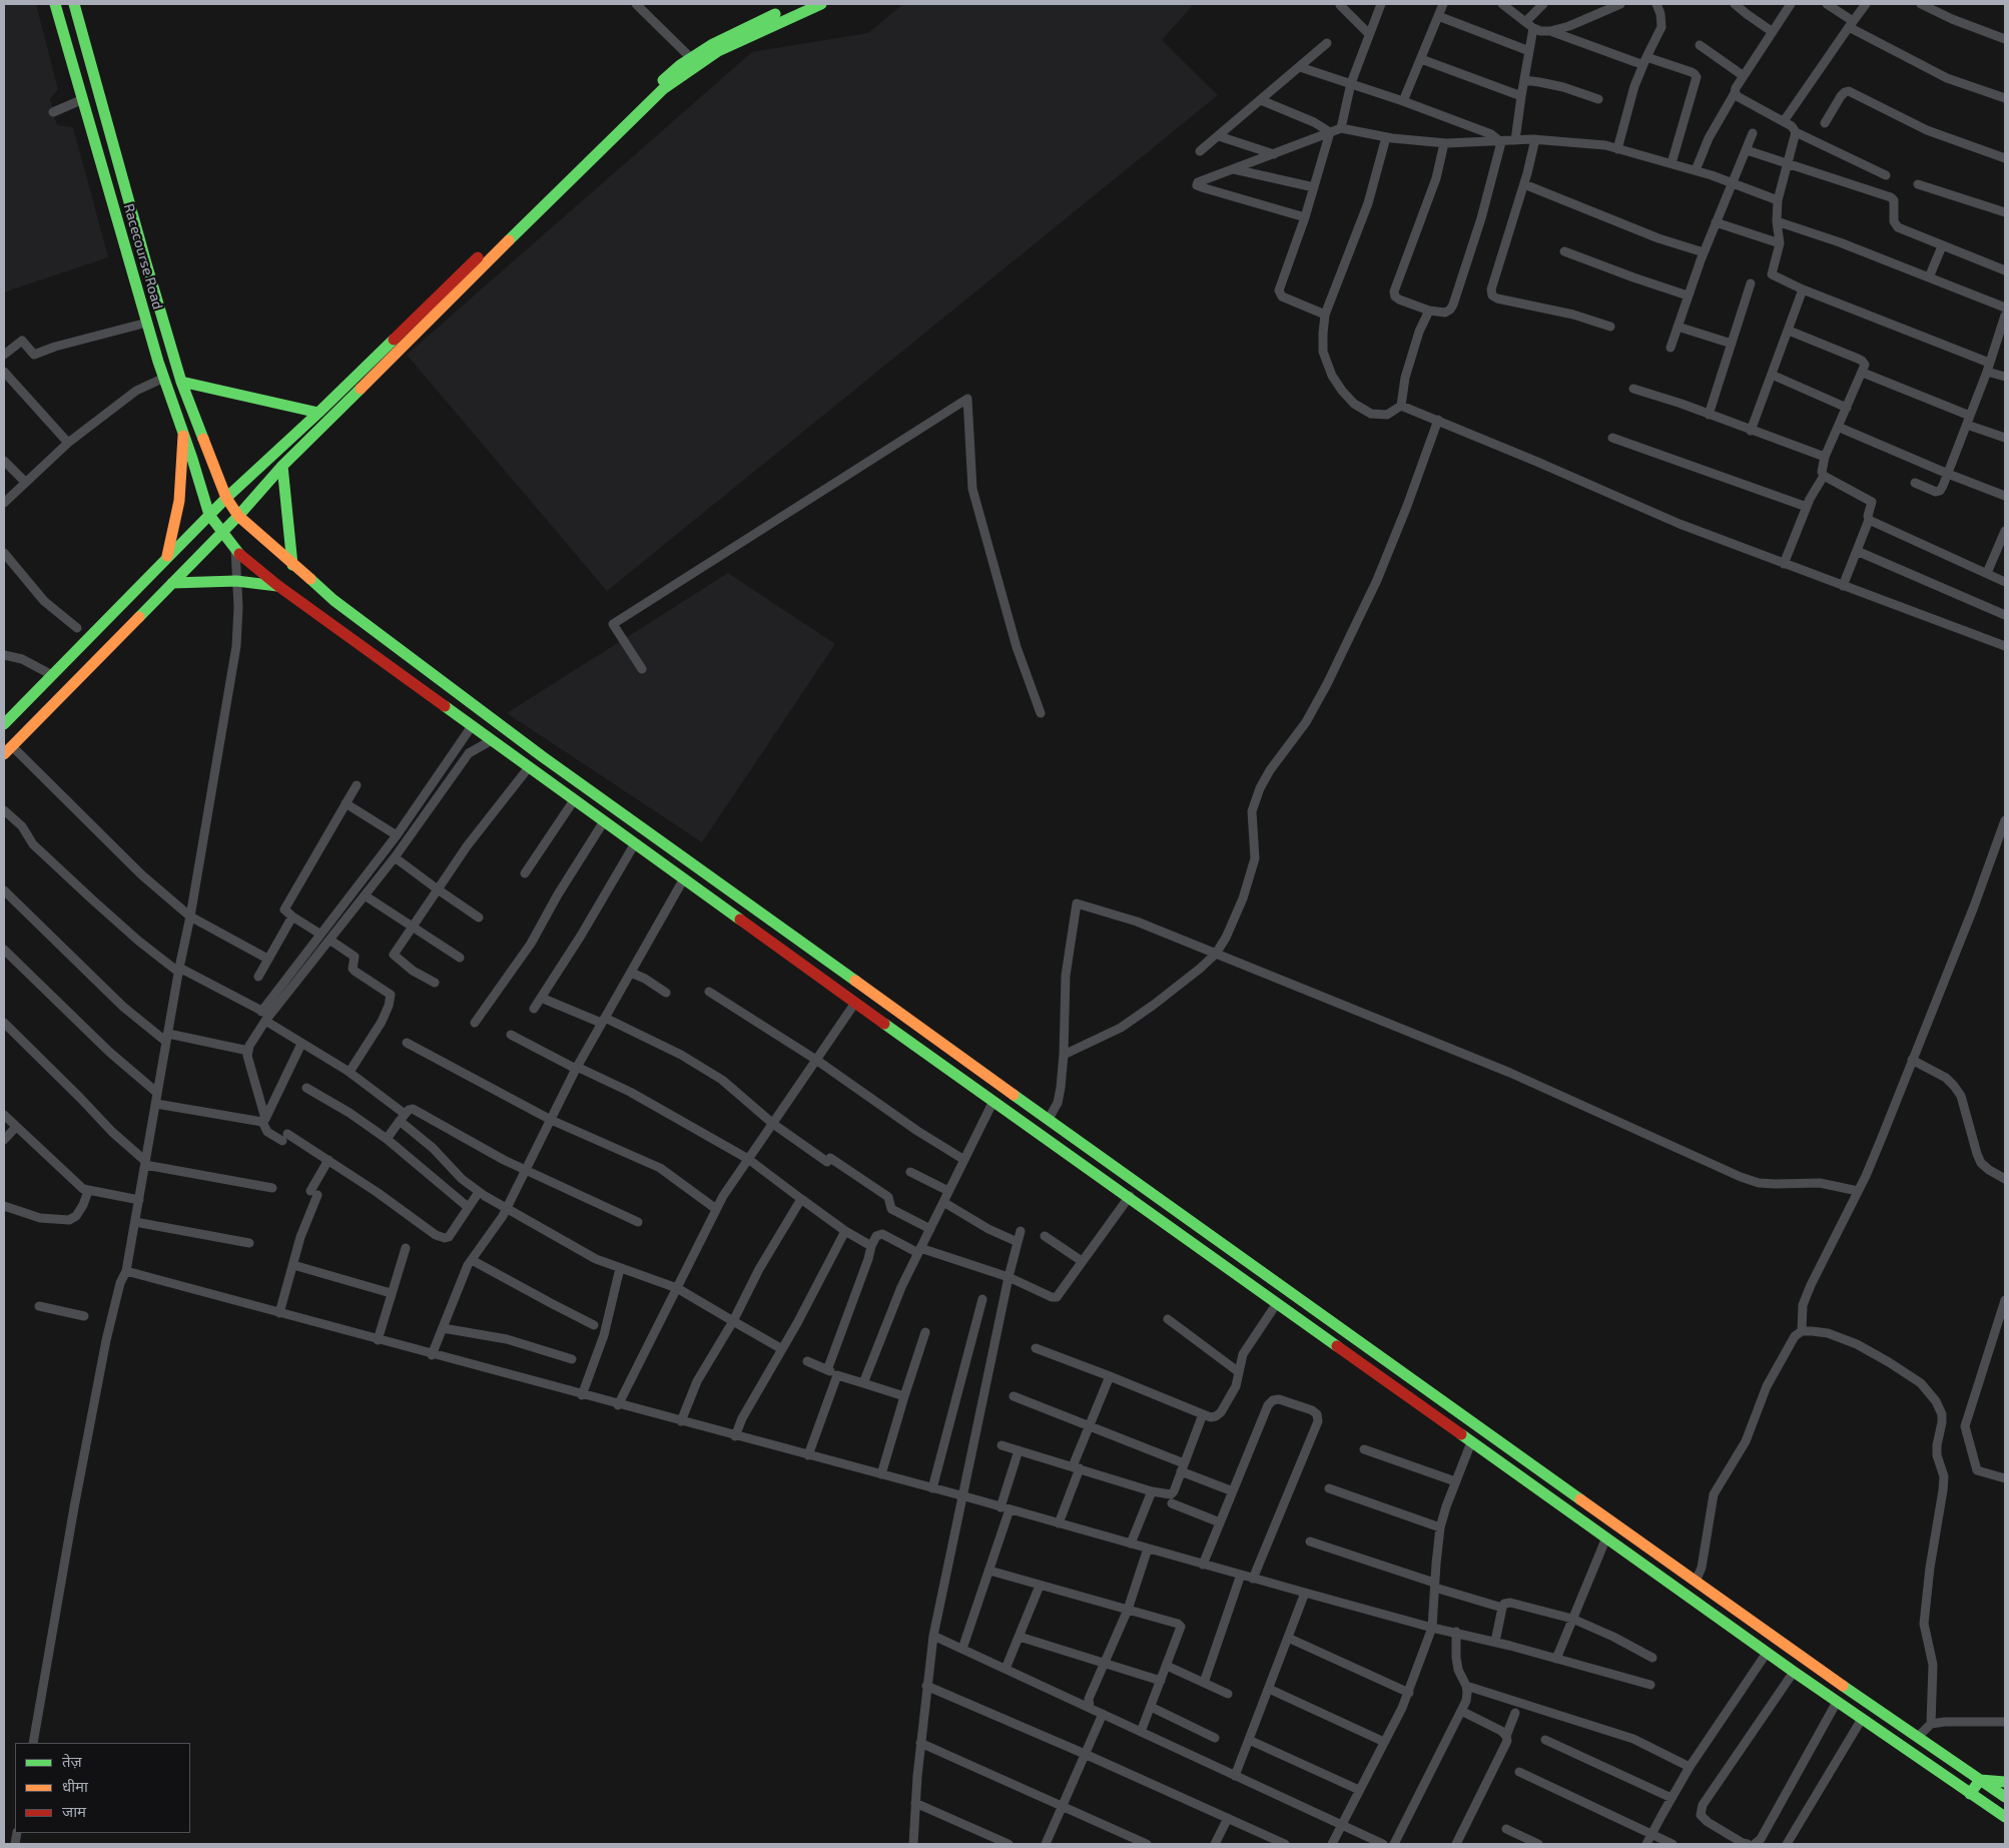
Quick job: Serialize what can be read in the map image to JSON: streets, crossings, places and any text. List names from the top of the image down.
{
  "streets": {
    "main road": ["Racecourse Road"]
  },
  "legend": ["तेज़", "धीमा", "जाम"]
}
